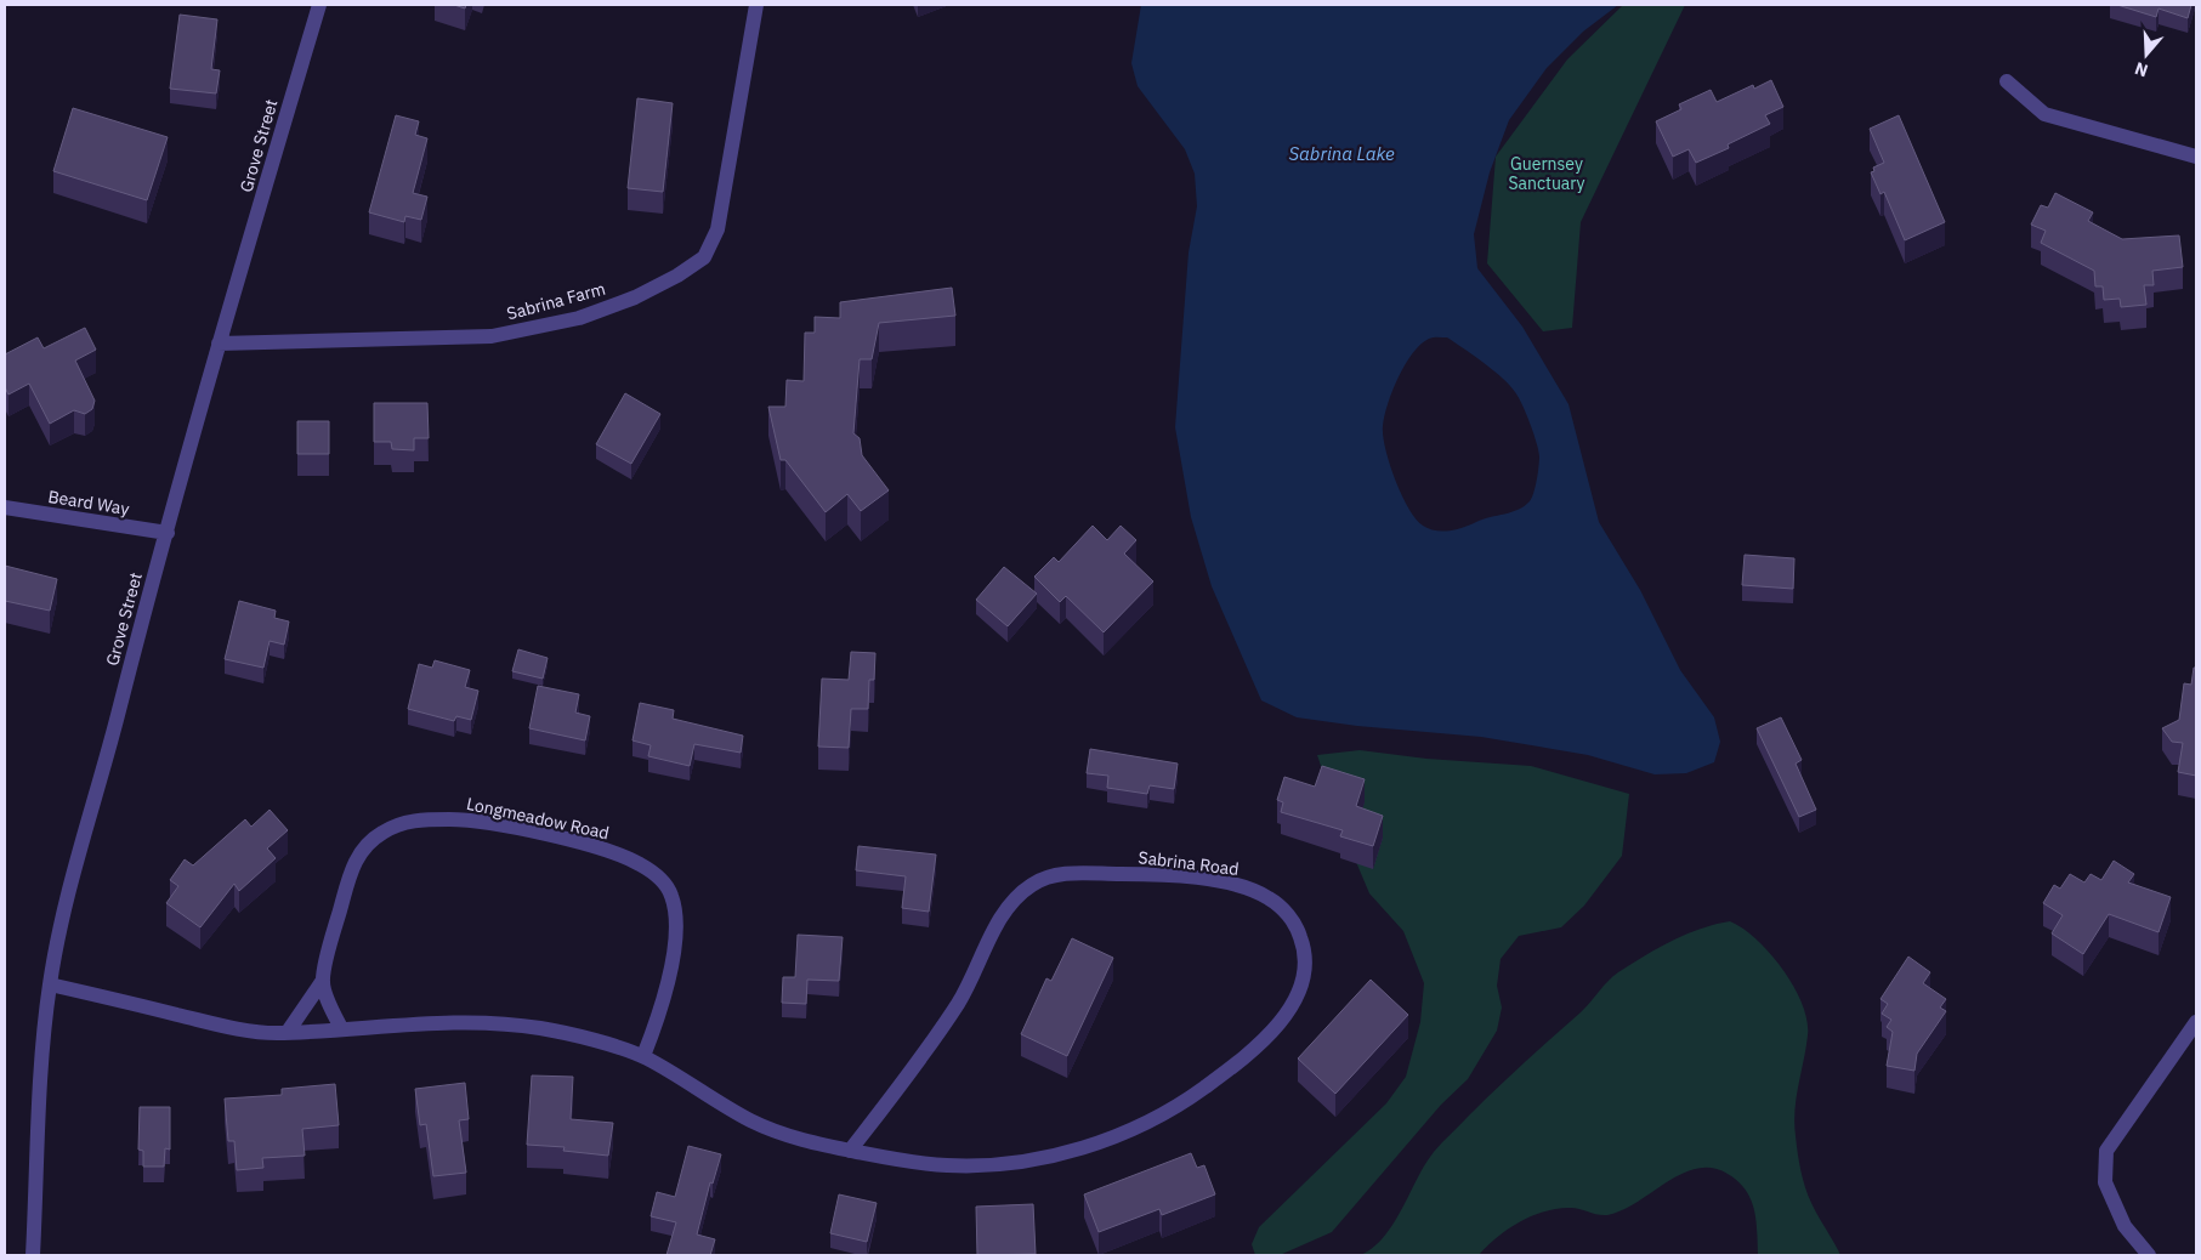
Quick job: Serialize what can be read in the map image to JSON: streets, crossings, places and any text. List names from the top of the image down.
{
  "streets": {
    "street": [
      "Grove Street",
      "Sabrina Farm",
      "Beard Way",
      "Longmeadow Road",
      "Sabrina Road"
    ]
  },
  "crossings": [
    ["Grove Street", "Sabrina Farm"],
    ["Grove Street", "Beard Way"],
    ["Longmeadow Road", "Sabrina Road"]
  ],
  "water": ["Sabrina Lake"],
  "parks": ["Guernsey Sanctuary"],
  "north": "bottom"
}
